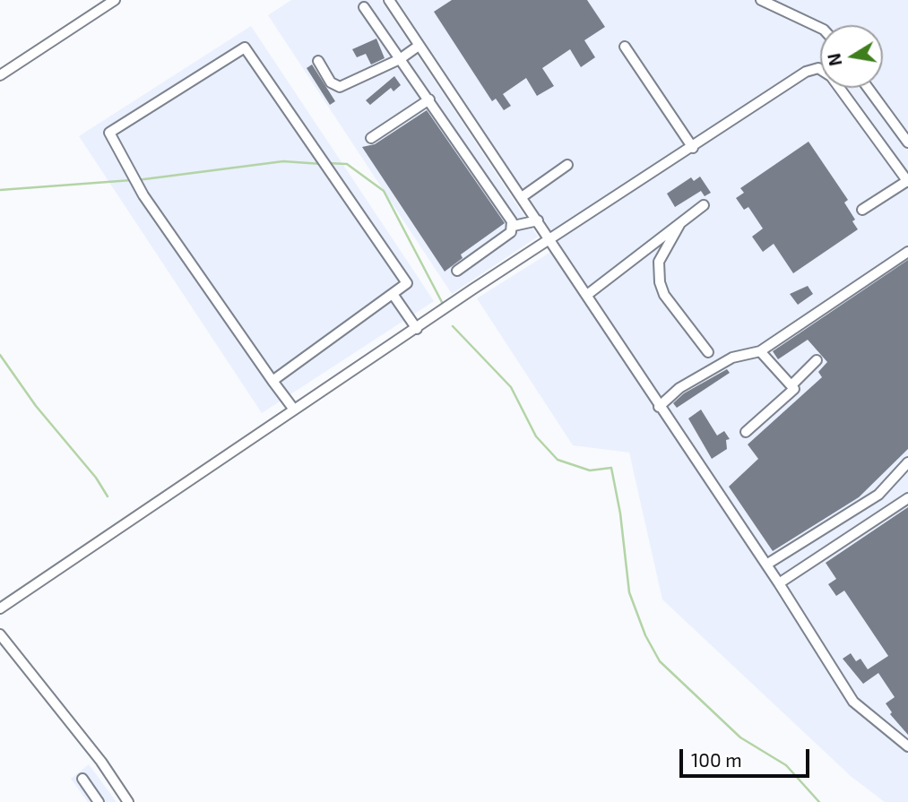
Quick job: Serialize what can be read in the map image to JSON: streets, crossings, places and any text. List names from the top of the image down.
{
  "scale_bar": "100 m",
  "north": "left"
}
